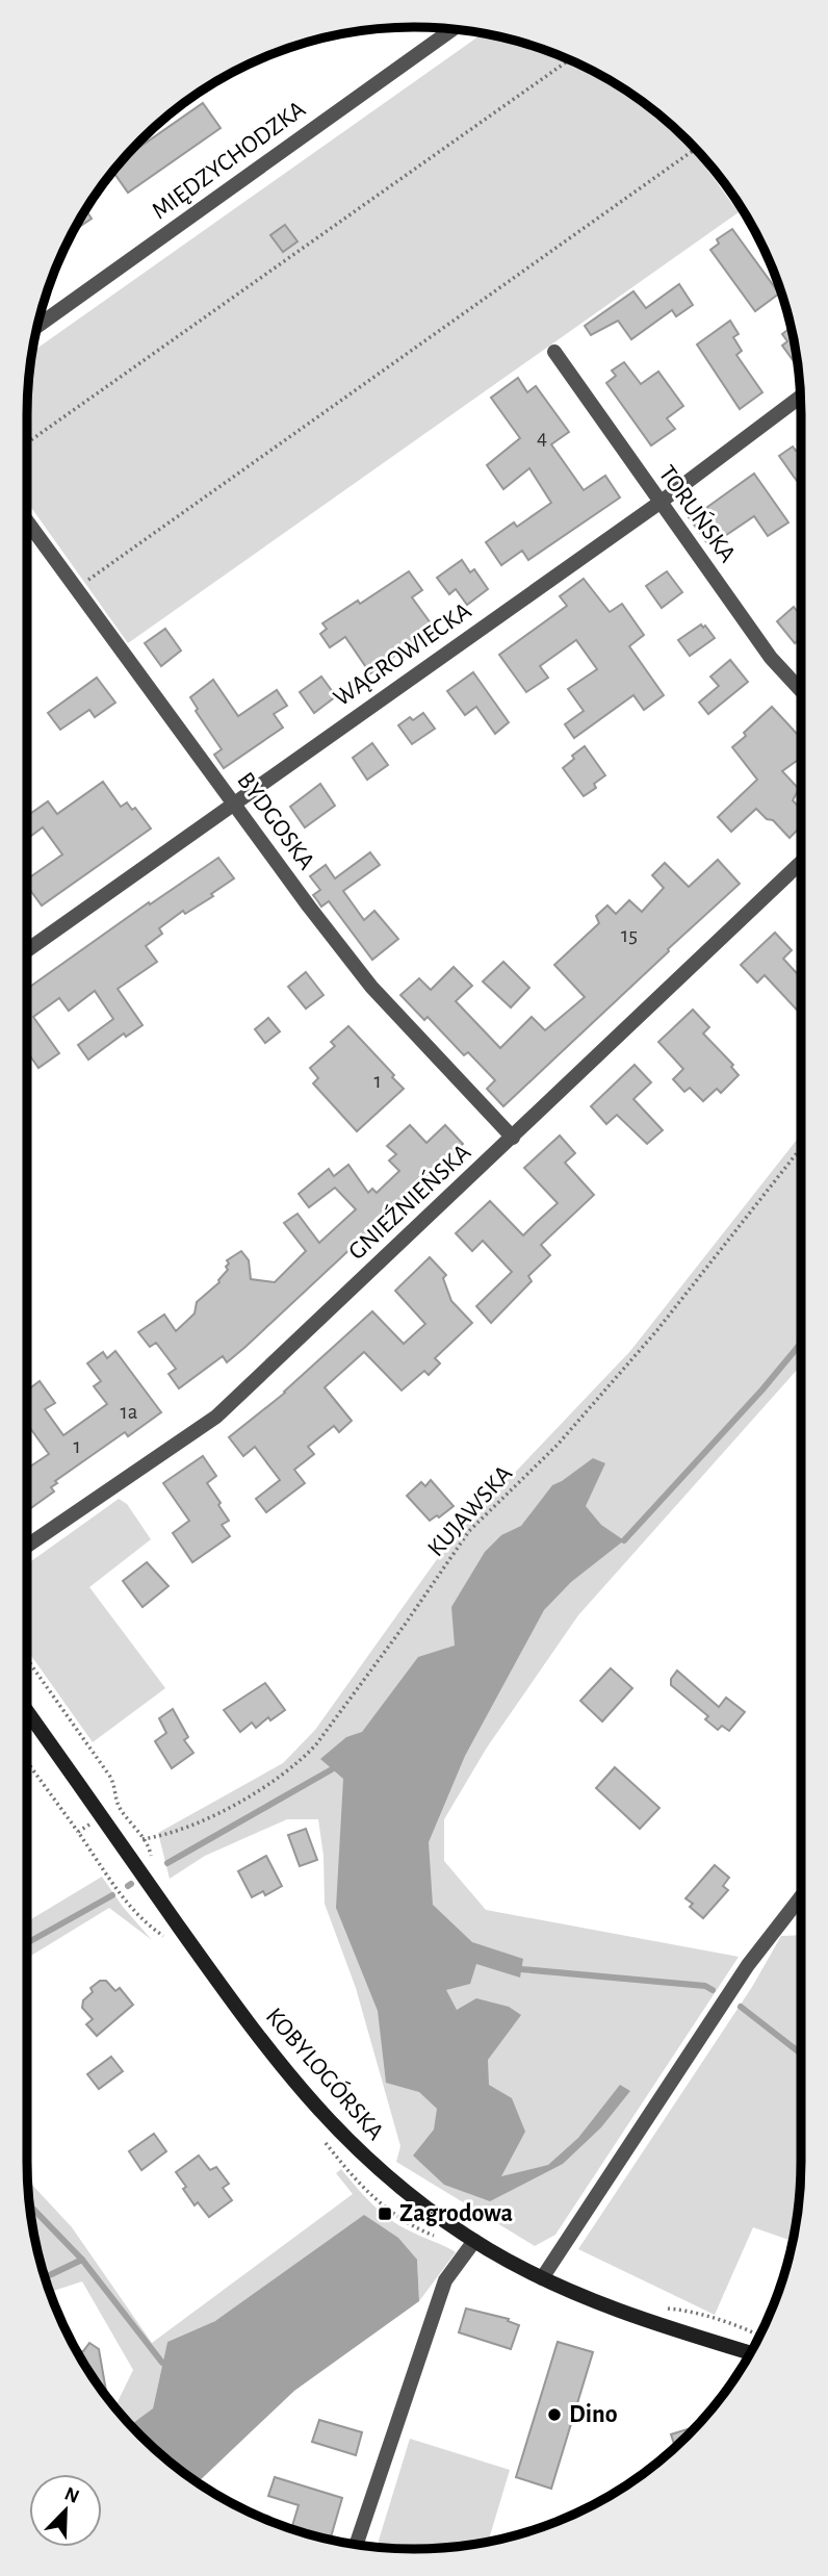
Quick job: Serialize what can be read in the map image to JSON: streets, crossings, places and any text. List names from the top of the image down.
{
  "streets": {
    "street": [
      "MIĘDZYCHODZKA",
      "TORUŃSKA",
      "WĄGROWIECKA",
      "BYDGOSKA",
      "GNIEŹNIEŃSKA",
      "KOBYLOGÓRSKA"
    ],
    "path": ["KUJAWSKA"]
  },
  "crossings": [
    ["TORUŃSKA", "WĄGROWIECKA"],
    ["WĄGROWIECKA", "BYDGOSKA"],
    ["BYDGOSKA", "GNIEŹNIEŃSKA"],
    ["KUJAWSKA", "KOBYLOGÓRSKA"]
  ],
  "places": {
    "transit": ["Zagrodowa"],
    "other": ["Dino"]
  },
  "house_numbers": [
    "4",
    "15",
    "1",
    "1a",
    "1"
  ],
  "north": "top right"
}
